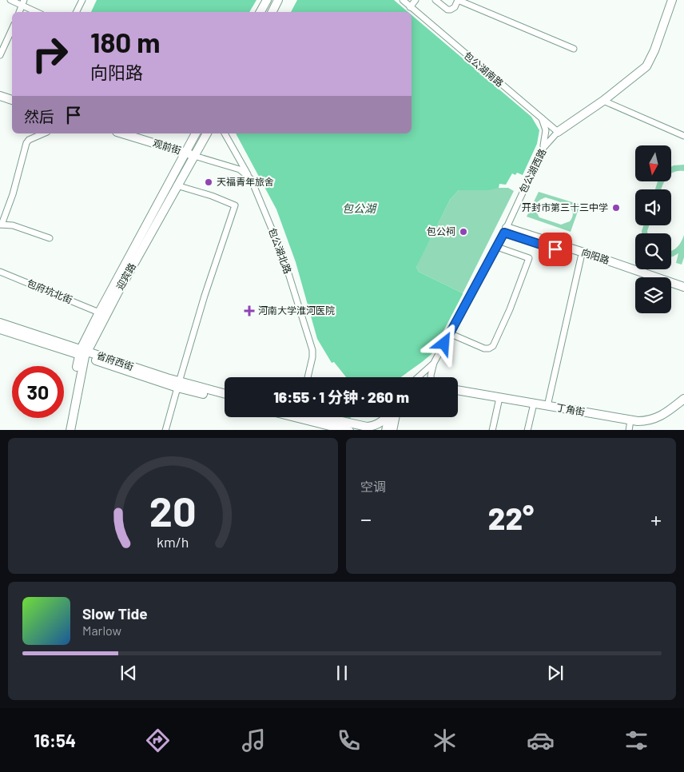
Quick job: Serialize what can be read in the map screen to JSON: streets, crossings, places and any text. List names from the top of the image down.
{
  "streets": {
    "street": [
      "包公湖南路",
      "观前街",
      "包公湖西路",
      "包公湖北路",
      "向阳路",
      "迎宾路",
      "包府坑北街",
      "省府西街",
      "丁角街"
    ]
  },
  "crossings": [
    ["包公湖南路", "包公湖西路"],
    ["观前街", "迎宾路"],
    ["包公湖西路", "向阳路"],
    ["迎宾路", "包府坑北街"],
    ["迎宾路", "省府西街"]
  ],
  "water": ["包公湖"],
  "places": {
    "other": ["天福青年旅舍", "开封市第三十三中学", "包公祠"],
    "health": ["河南大学淮河医院"]
  },
  "north": "bottom",
  "page": {
    "turn": ["180 m", "向阳路"],
    "then": "然后",
    "limit": "30",
    "trip": "16:55 · 1 分钟 · 260 m",
    "tile": "空调",
    "heat": ["−", "22°", "+"],
    "song": ["Slow Tide", "Marlow"],
    "tabs": "16:54",
    "gauge": ["20", "km/h"]
  }
}
